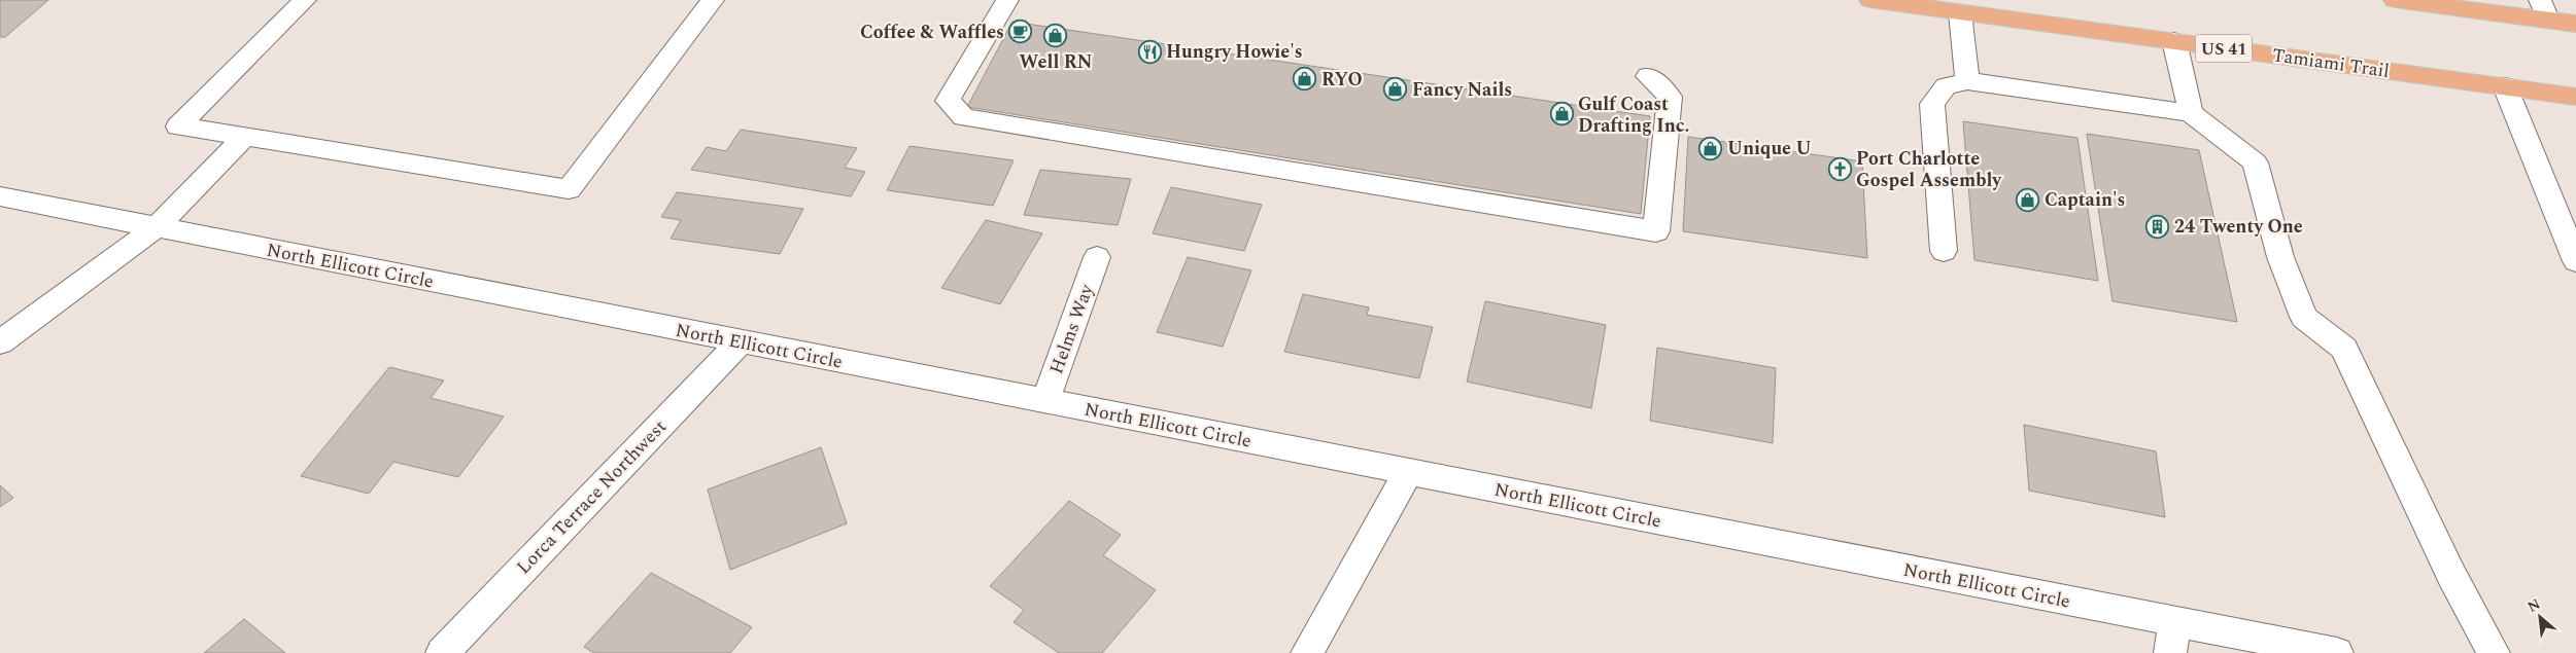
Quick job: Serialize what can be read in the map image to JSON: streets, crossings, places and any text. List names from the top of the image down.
{
  "streets": {
    "main road": ["US 41", "Tamiami Trail"],
    "street": ["North Ellicott Circle", "Helms Way", "Lorca Terrace Northwest"]
  },
  "crossings": [
    ["North Ellicott Circle", "Helms Way"],
    ["North Ellicott Circle", "Lorca Terrace Northwest"]
  ],
  "places": {
    "cafe": ["Coffee & Waffles"],
    "shop": [
      "Well RN",
      "RYO",
      "Fancy Nails",
      "Gulf Coast Drafting Inc.",
      "Unique U",
      "Captain's"
    ],
    "restaurant": ["Hungry Howie's"],
    "church": ["Port Charlotte Gospel Assembly"],
    "building": ["24 Twenty One"]
  },
  "north": "top left"
}
